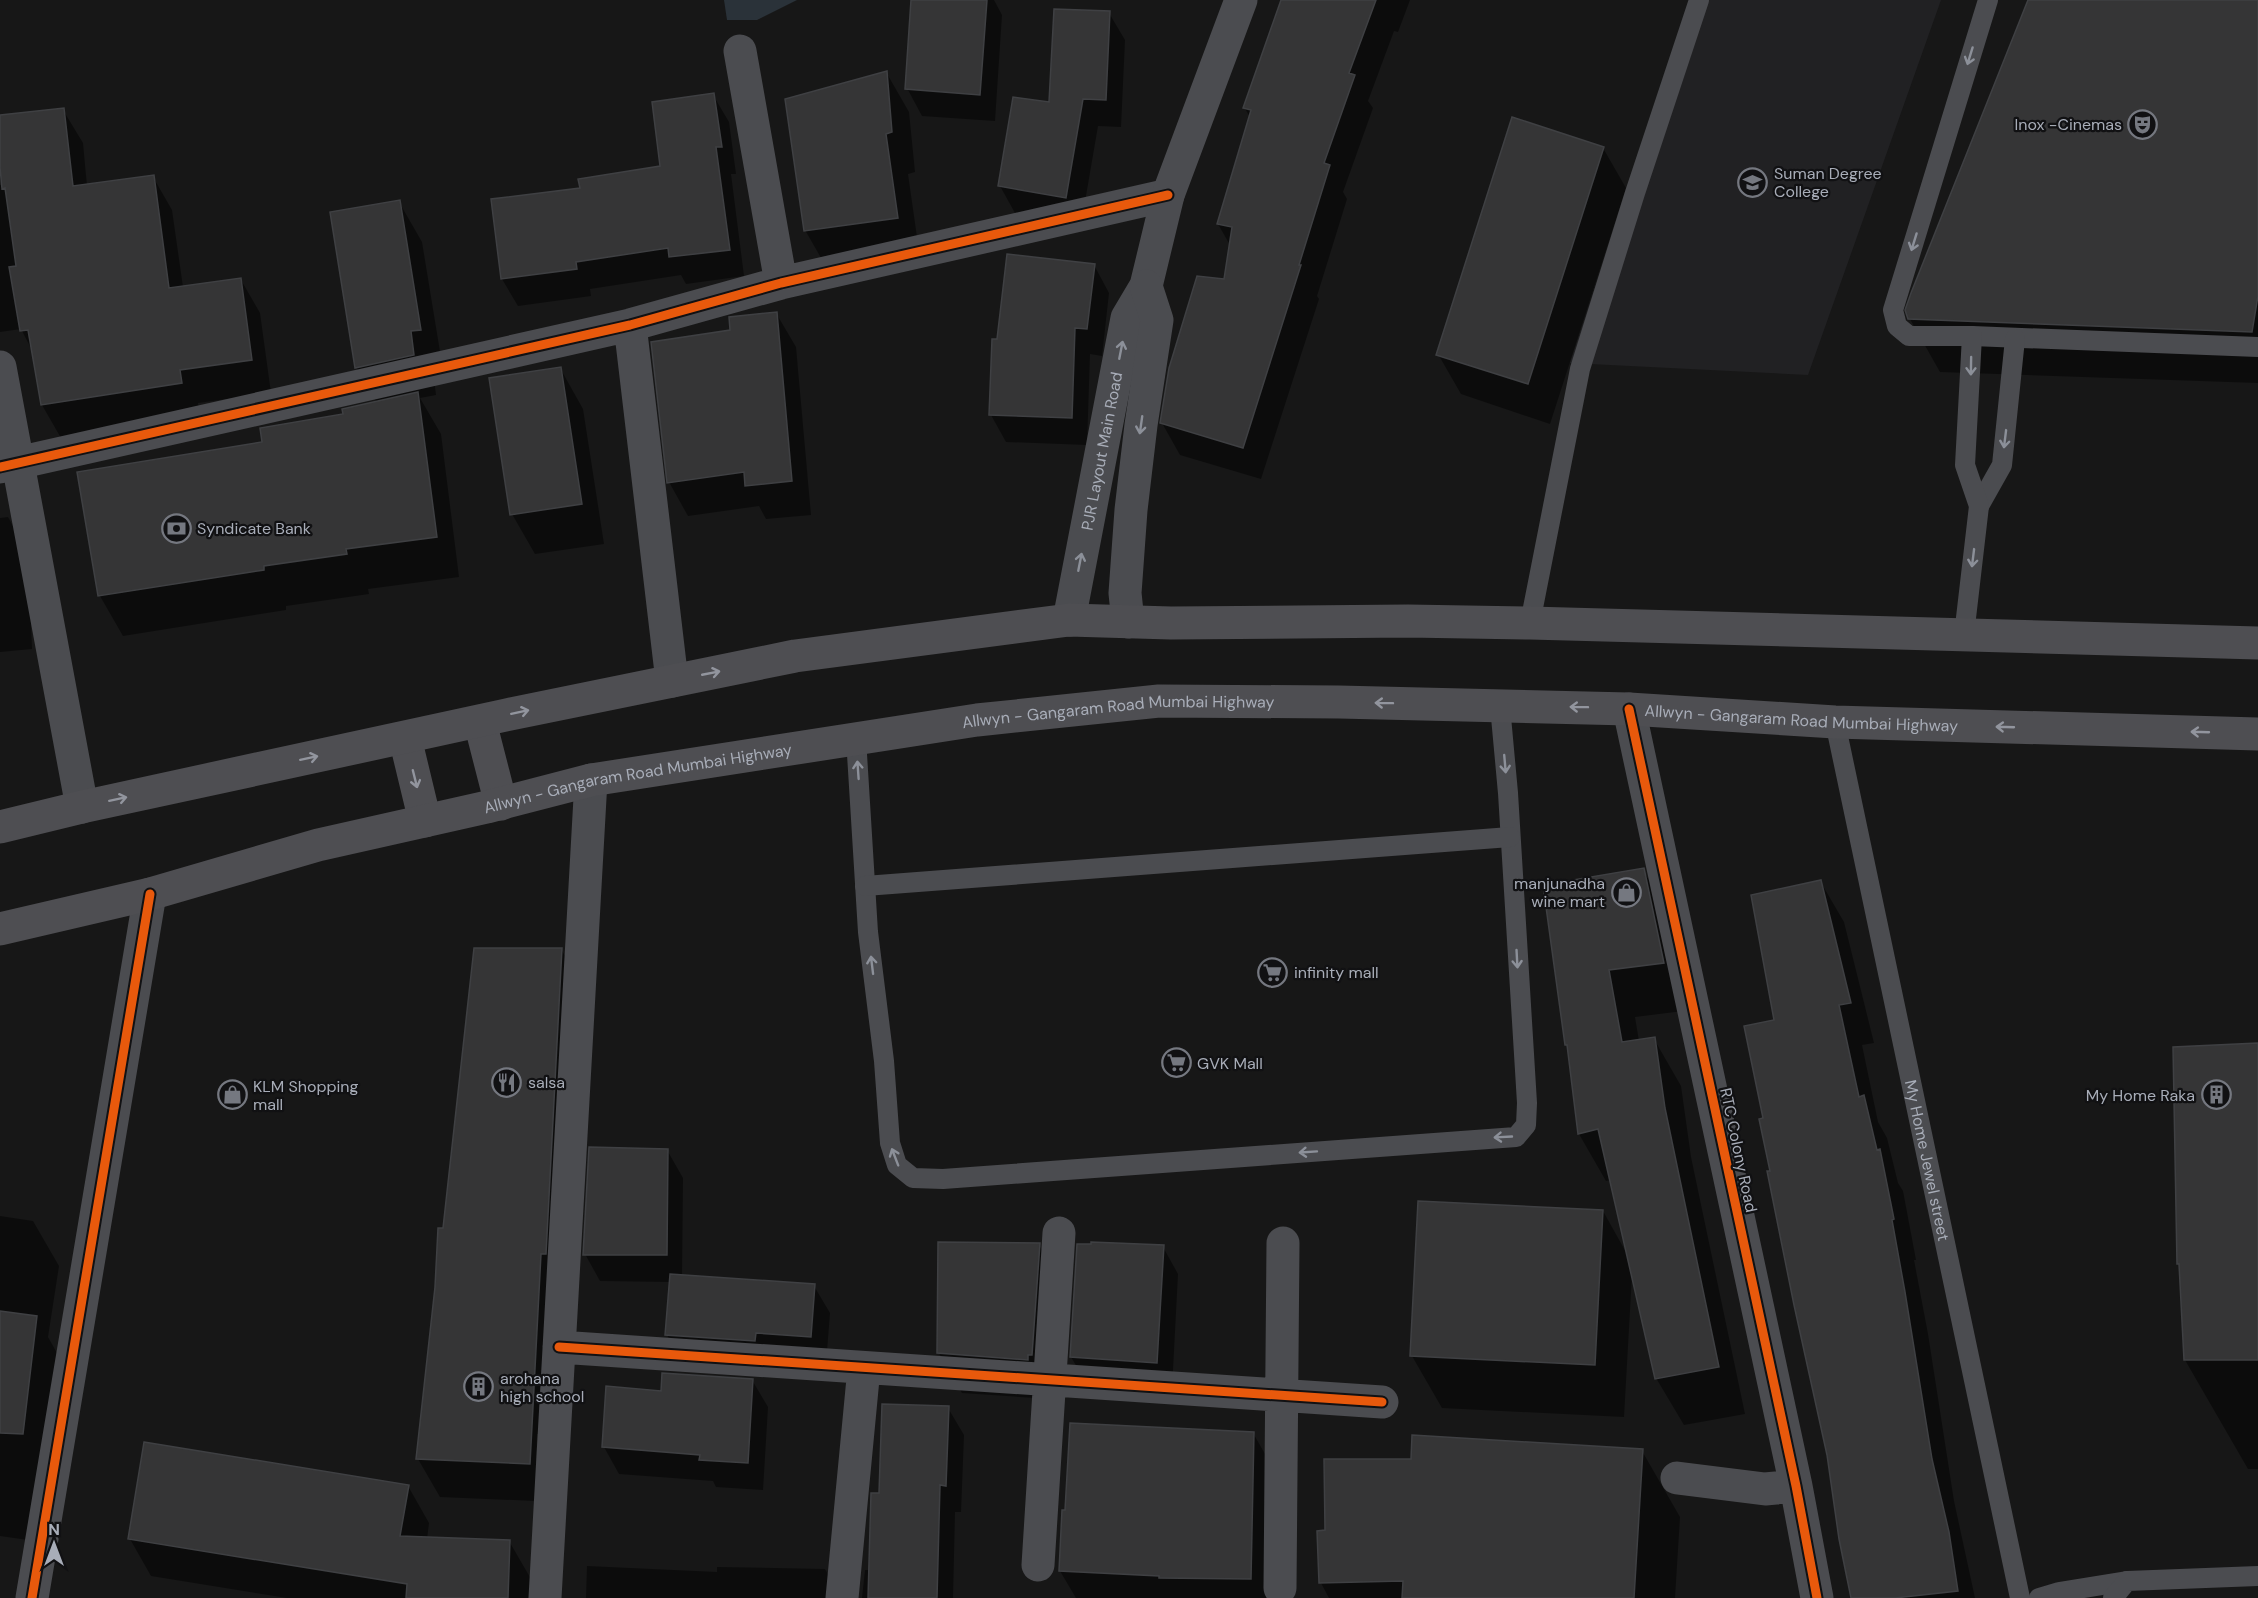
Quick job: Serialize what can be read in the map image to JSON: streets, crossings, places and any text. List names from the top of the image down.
{
  "streets": {
    "highway": ["Allwyn - Gangaram Road Mumbai Highway"],
    "street": ["PJR Layout Main Road", "RTC Colony Road"],
    "lane": ["My Home Jewel street"]
  },
  "crossings": [
    ["Allwyn - Gangaram Road Mumbai Highway", "RTC Colony Road"],
    ["Allwyn - Gangaram Road Mumbai Highway", "My Home Jewel street"]
  ],
  "places": {
    "theatre": ["Inox -Cinemas"],
    "school or university": ["Suman Degree College"],
    "bank": ["Syndicate Bank"],
    "shop": ["manjunadha wine mart", "KLM Shopping mall"],
    "supermarket": ["infinity mall", "GVK Mall"],
    "restaurant": ["salsa"],
    "building": ["My Home Raka", "arohana high school"]
  },
  "north": "top"
}
